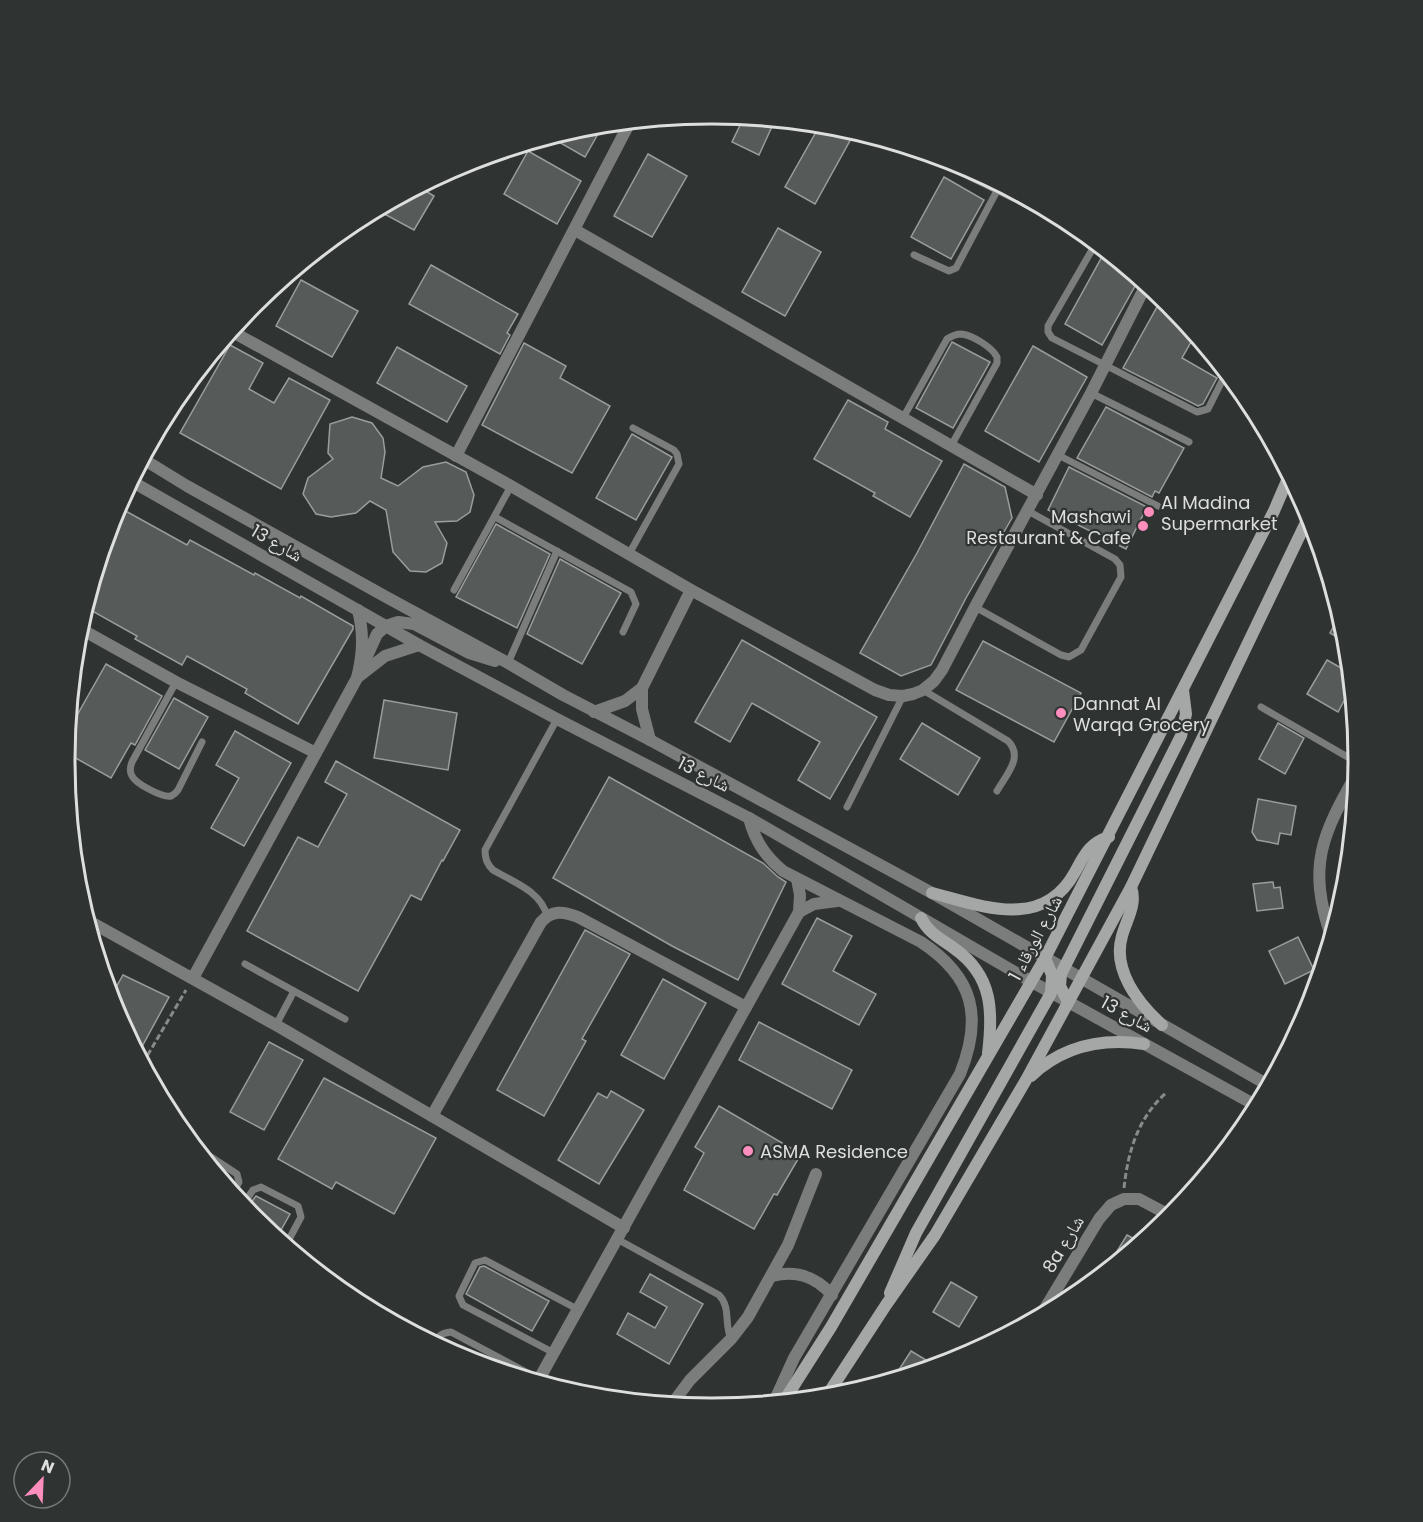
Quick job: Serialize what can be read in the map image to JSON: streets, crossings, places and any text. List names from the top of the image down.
{
  "streets": {
    "main road": ["شارع الورقاء 1"],
    "street": ["شارع 13", "8a شارع"]
  },
  "crossings": [
    ["شارع 13", "شارع الورقاء 1"]
  ],
  "places": [
    "Al Madina Supermarket",
    "Mashawi Restaurant & Cafe",
    "Dannat Al Warqa Grocery",
    "ASMA Residence"
  ],
  "north": "top right"
}
